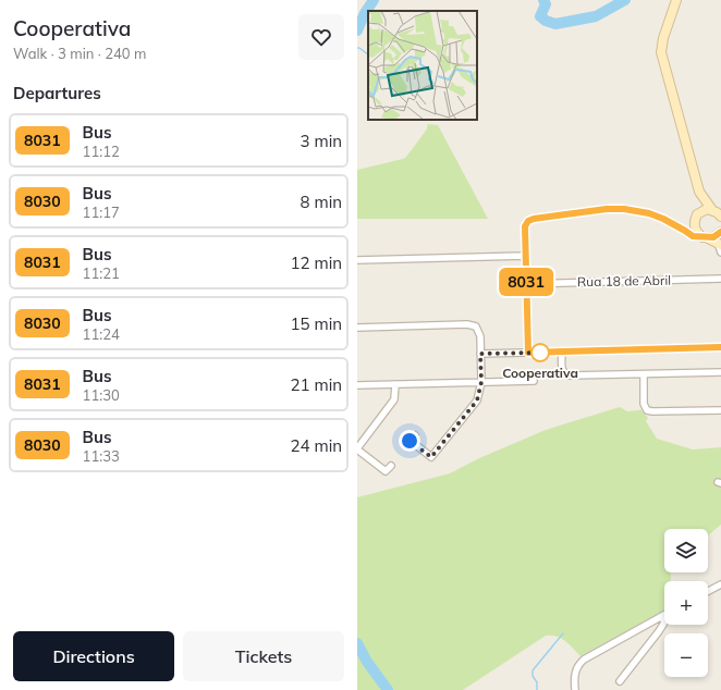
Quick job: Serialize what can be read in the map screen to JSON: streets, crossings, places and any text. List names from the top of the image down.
{
  "streets": {
    "street": ["Rua 18 de Abril"]
  },
  "places": ["Cooperativa"],
  "lines": ["bus line 8031"],
  "page": {
    "heading": [
      ["Cooperativa", "Walk · 3 min · 240 m"],
      "Departures"
    ],
    "on_map": "8031",
    "list": [
      {
        "mark": "8031",
        "name": "Bus",
        "note": "11:12",
        "value": "3 min"
      },
      {
        "mark": "8030",
        "name": "Bus",
        "note": "11:17",
        "value": "8 min"
      },
      {
        "mark": "8031",
        "name": "Bus",
        "note": "11:21",
        "value": "12 min"
      },
      {
        "mark": "8030",
        "name": "Bus",
        "note": "11:24",
        "value": "15 min"
      },
      {
        "mark": "8031",
        "name": "Bus",
        "note": "11:30",
        "value": "21 min"
      },
      {
        "mark": "8030",
        "name": "Bus",
        "note": "11:33",
        "value": "24 min"
      }
    ],
    "map_buttons": ["+", "−"],
    "buttons": ["Directions", "Tickets"]
  }
}
